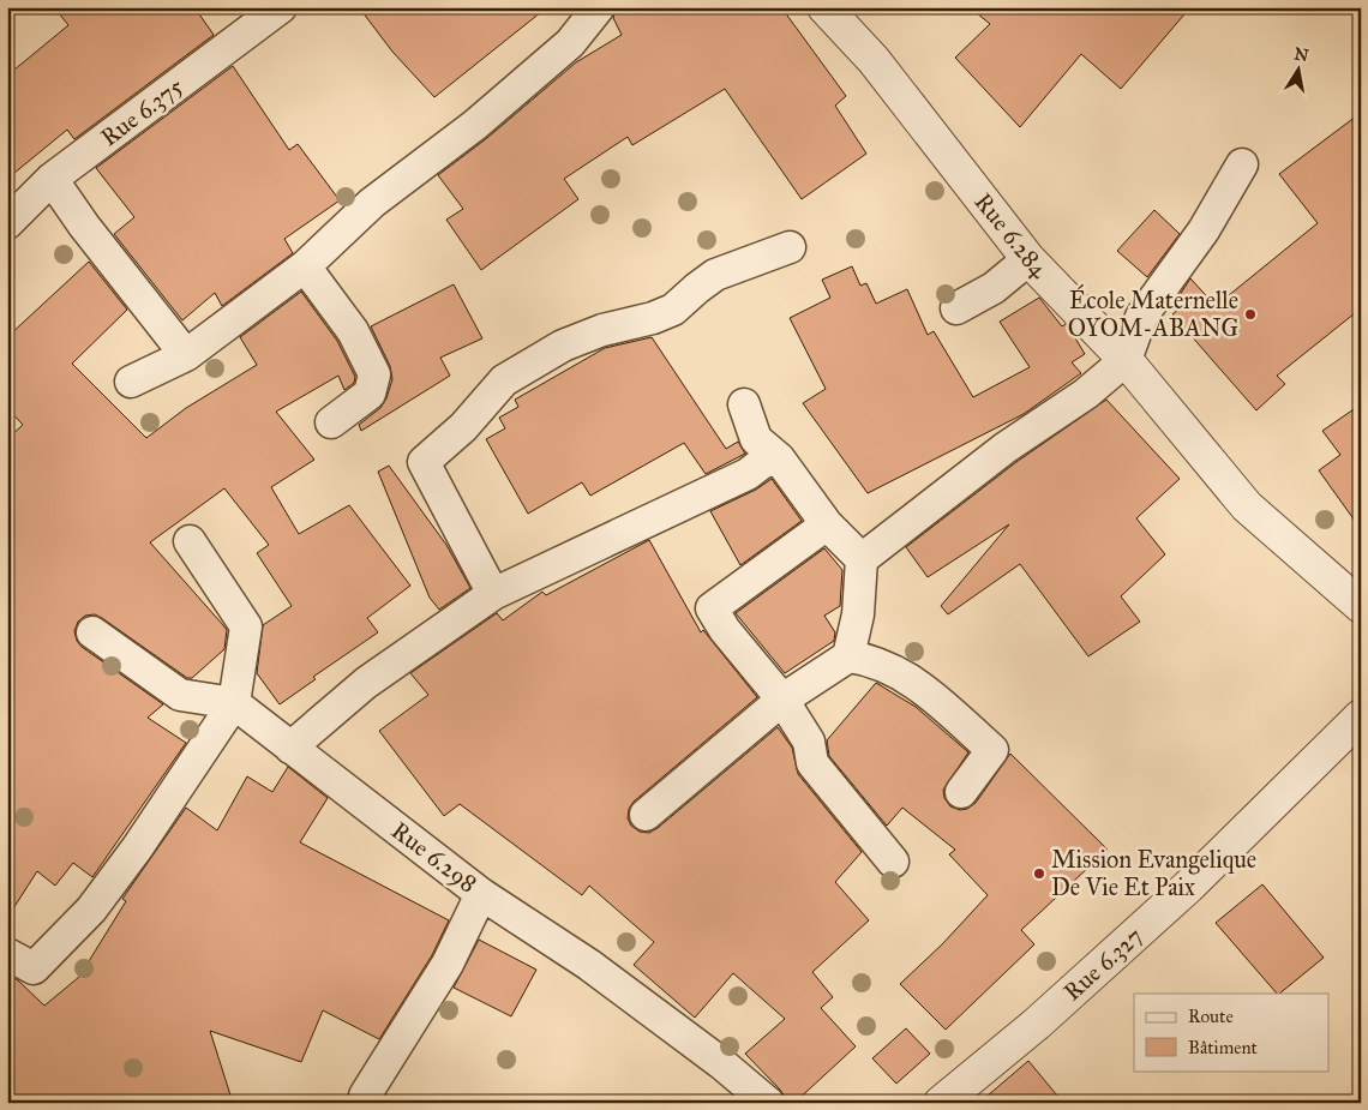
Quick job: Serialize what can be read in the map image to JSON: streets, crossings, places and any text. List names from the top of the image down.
{
  "streets": {
    "street": [
      "Rue 6.375",
      "Rue 6.284",
      "Rue 6.298",
      "Rue 6.327"
    ]
  },
  "places": ["École Maternelle OYOM-ABANG", "Mission Evangelique De Vie Et Paix"],
  "legend": ["Route", "Bâtiment"],
  "north": "top"
}
